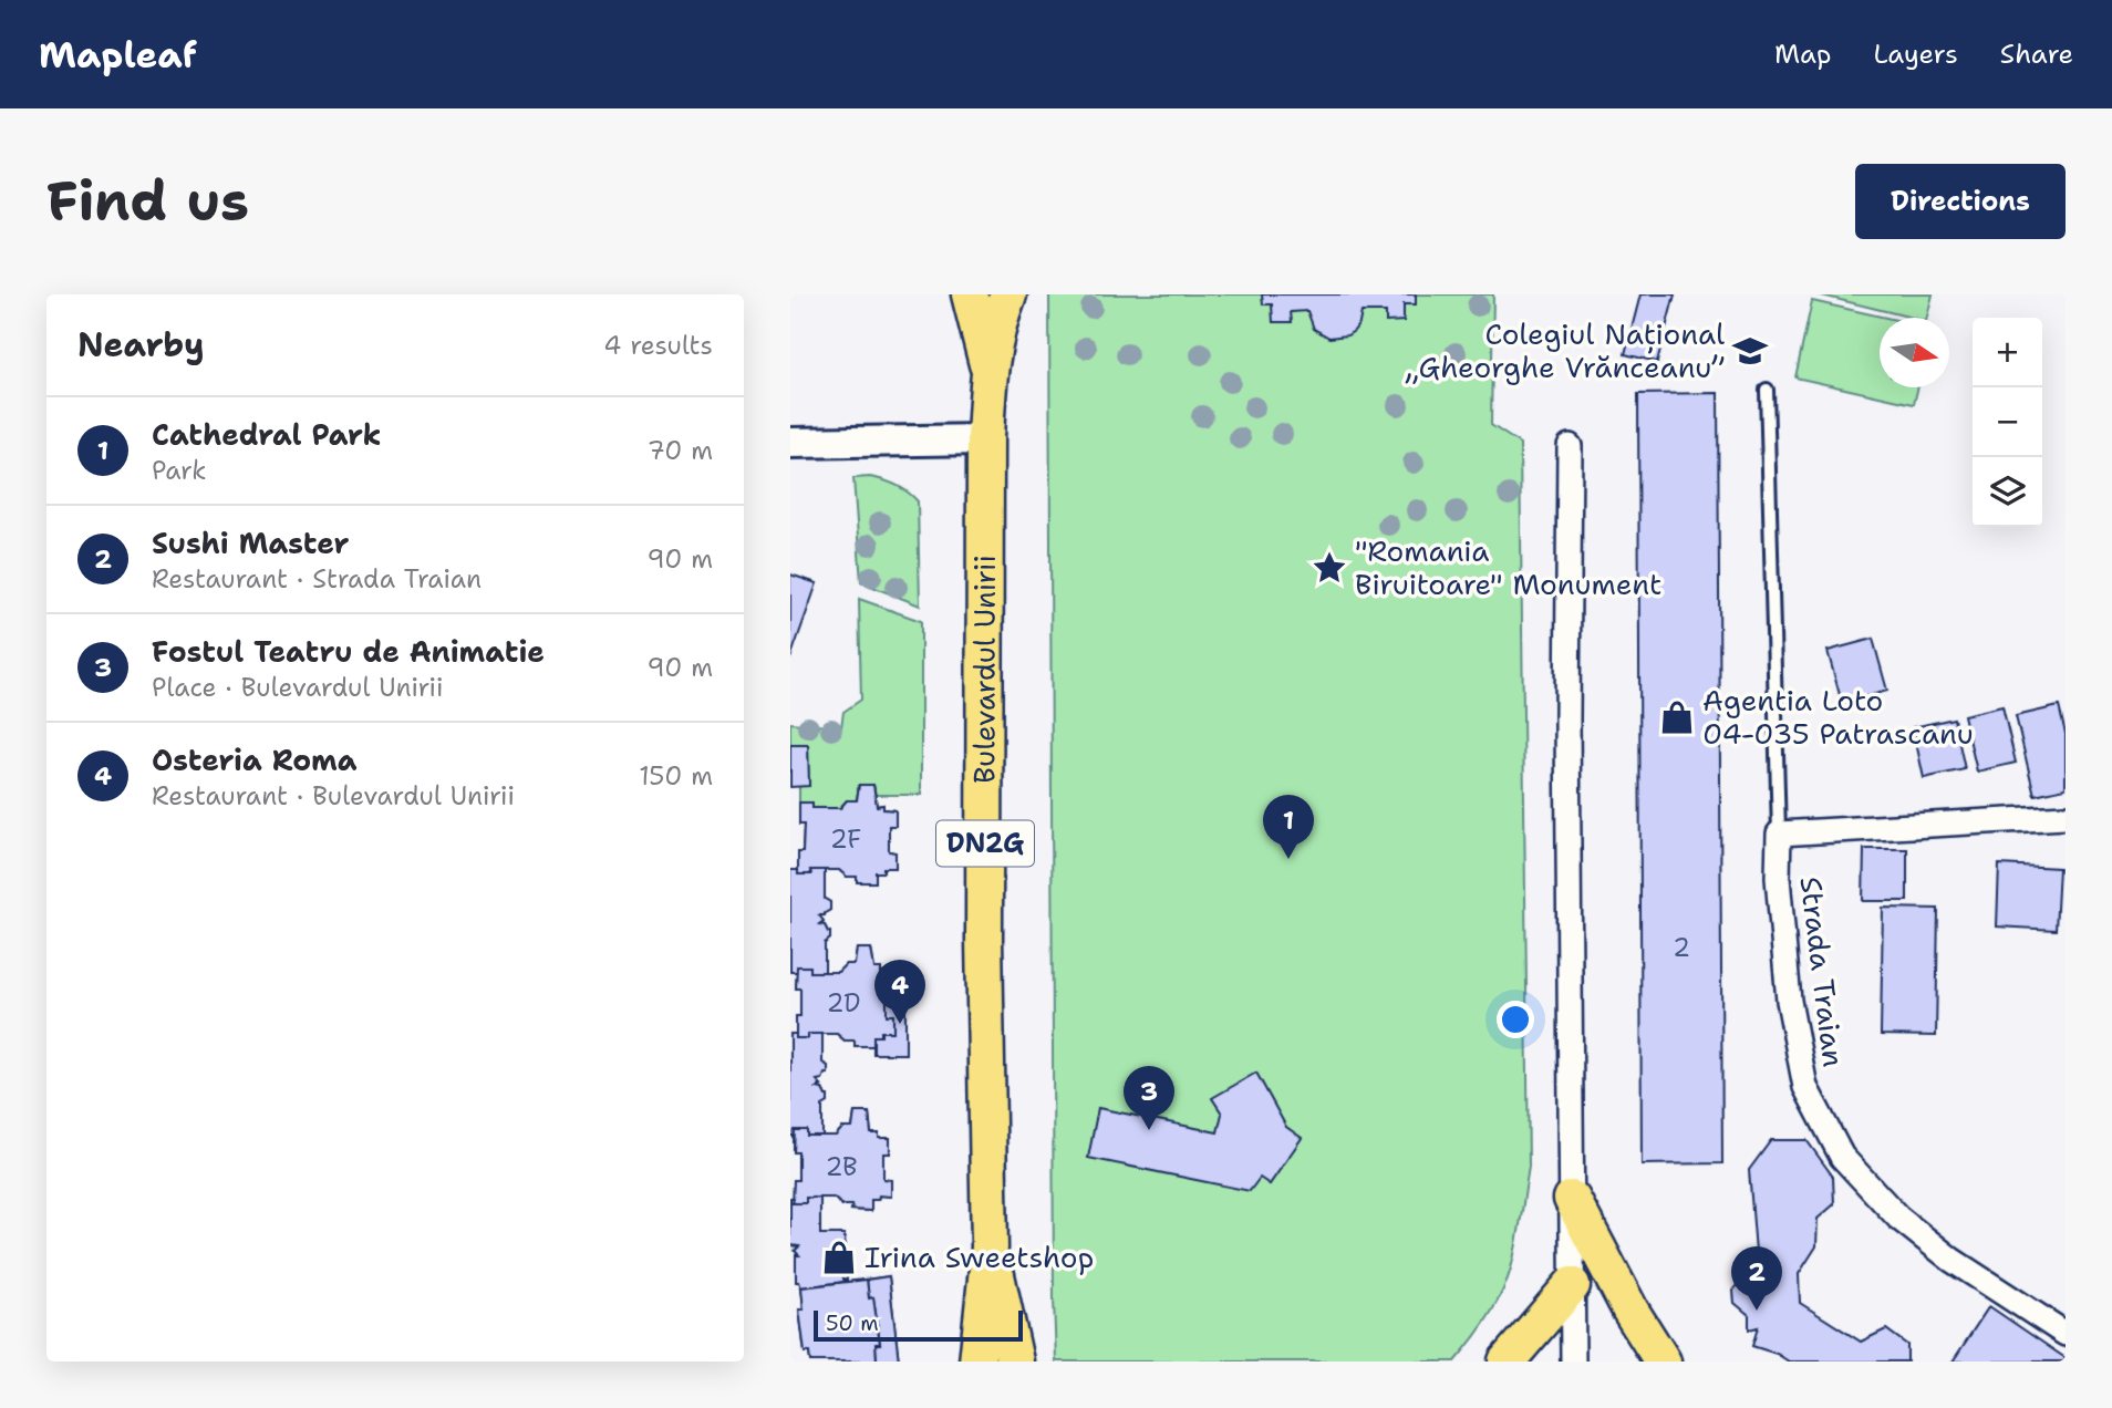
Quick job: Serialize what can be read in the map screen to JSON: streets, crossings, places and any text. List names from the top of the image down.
{
  "streets": {
    "main road": ["Bulevardul Unirii", "DN2G"],
    "street": ["Strada Traian"]
  },
  "places": {
    "school or university": ["Colegiul Național „Gheorghe Vrănceanu”"],
    "place": ["\"Romania Biruitoare\" Monument"],
    "shop": ["Agentia Loto 04-035 Patrascanu", "Irina Sweetshop"]
  },
  "house_numbers": [
    "2F",
    "2",
    "2D",
    "2B"
  ],
  "scale_bar": "50 m",
  "north": "right",
  "page": {
    "header": "Mapleaf",
    "nav": ["Map", "Layers", "Share"],
    "buttons": "Directions",
    "title": "Find us",
    "heading": ["Nearby", "4 results"],
    "map_buttons": ["+", "−"],
    "list": [
      {
        "mark": "1",
        "name": "Cathedral Park",
        "note": "Park",
        "value": "70 m"
      },
      {
        "mark": "2",
        "name": "Sushi Master",
        "note": "Restaurant · Strada Traian",
        "value": "90 m"
      },
      {
        "mark": "3",
        "name": "Fostul Teatru de Animatie",
        "note": "Place · Bulevardul Unirii",
        "value": "90 m"
      },
      {
        "mark": "4",
        "name": "Osteria Roma",
        "note": "Restaurant · Bulevardul Unirii",
        "value": "150 m"
      }
    ],
    "pins": [
      "1",
      "4",
      "3",
      "2"
    ],
    "scale": "50 m"
  }
}
